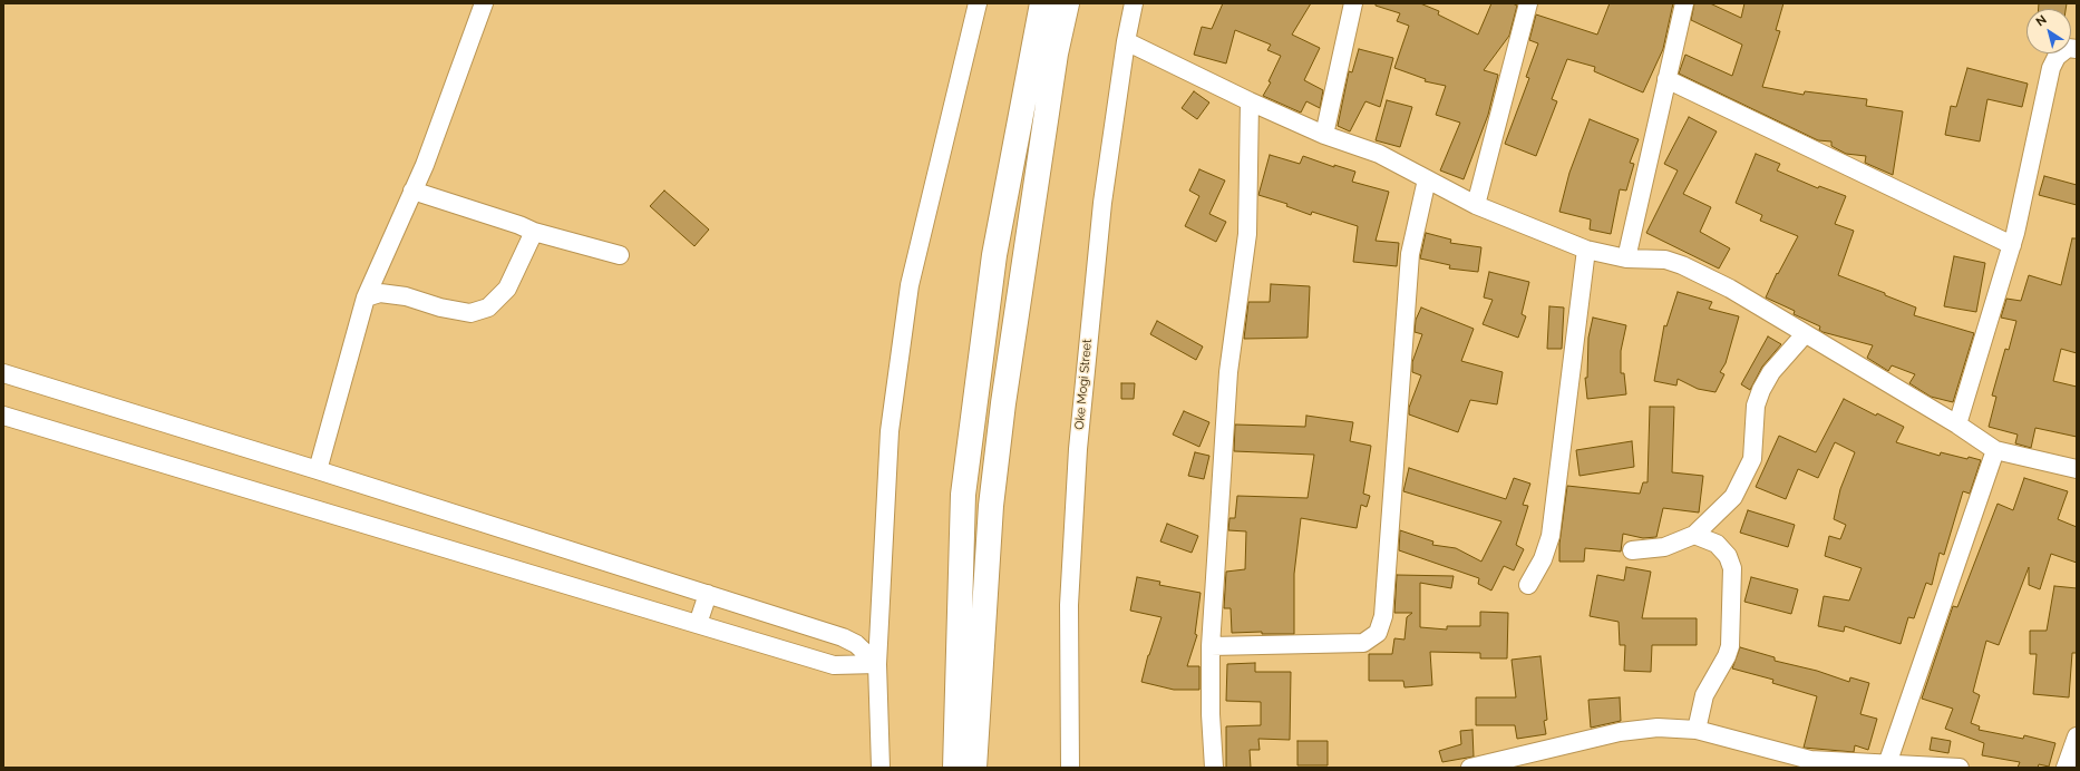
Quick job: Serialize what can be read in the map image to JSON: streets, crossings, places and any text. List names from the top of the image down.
{
  "streets": {
    "street": ["Oke Mogi Street"]
  },
  "north": "top left"
}
